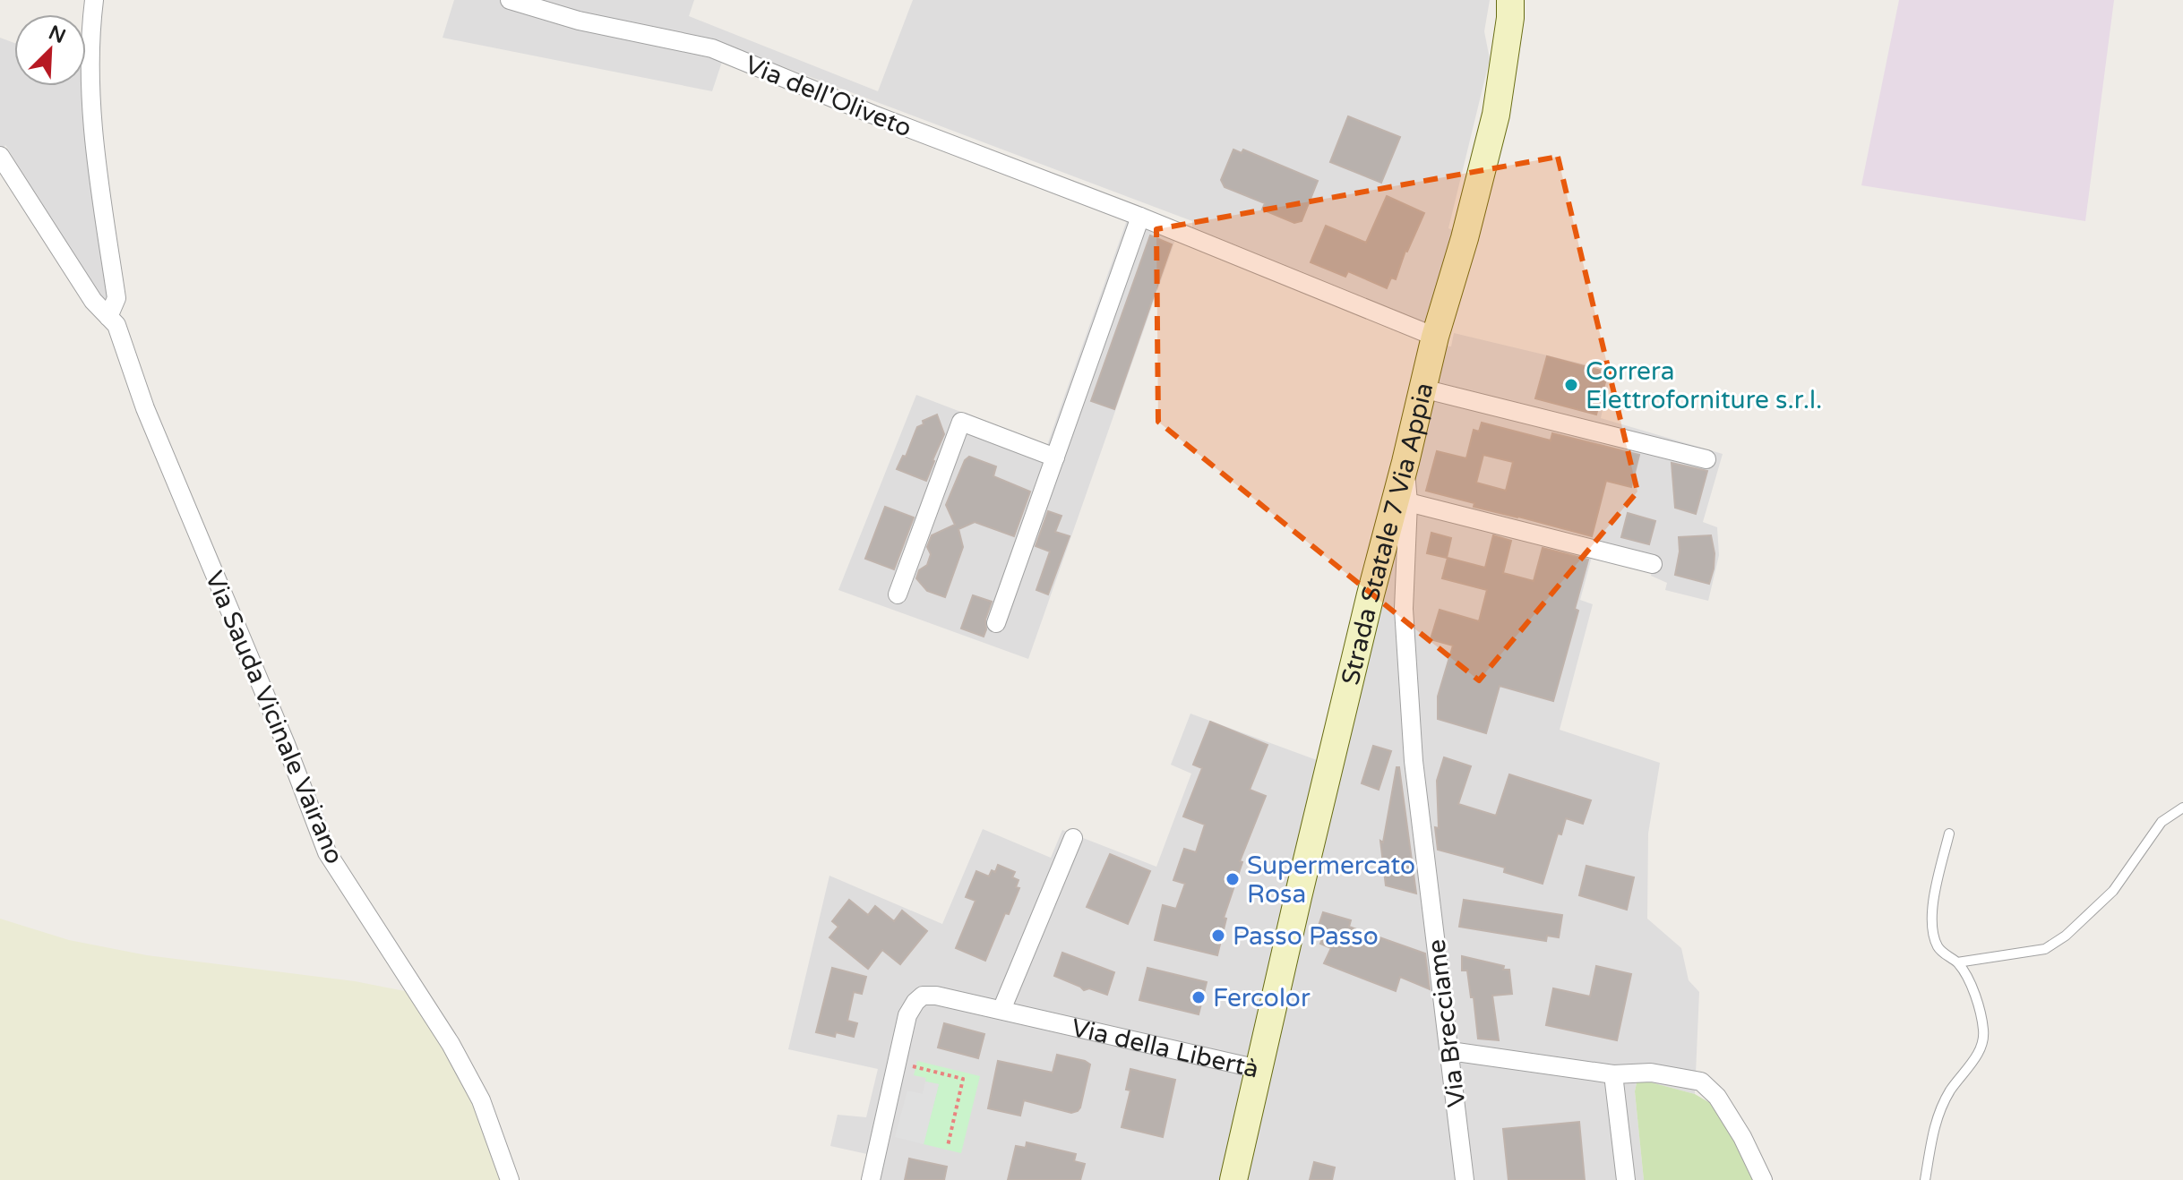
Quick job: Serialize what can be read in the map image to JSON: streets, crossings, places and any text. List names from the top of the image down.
{
  "streets": {
    "main road": ["Strada Statale 7 Via Appia", "Via della Libertà"],
    "street": ["Via dell'Oliveto", "Via Sauda Vicinale Vairano", "Via Brecciame"]
  },
  "crossings": [
    ["Via dell'Oliveto", "Strada Statale 7 Via Appia"],
    ["Strada Statale 7 Via Appia", "Via Brecciame"],
    ["Strada Statale 7 Via Appia", "Via della Libertà"]
  ],
  "places": [
    "Correra Elettroforniture s.r.l.",
    "Supermercato Rosa",
    "Passo Passo",
    "Fercolor"
  ],
  "north": "top right"
}
